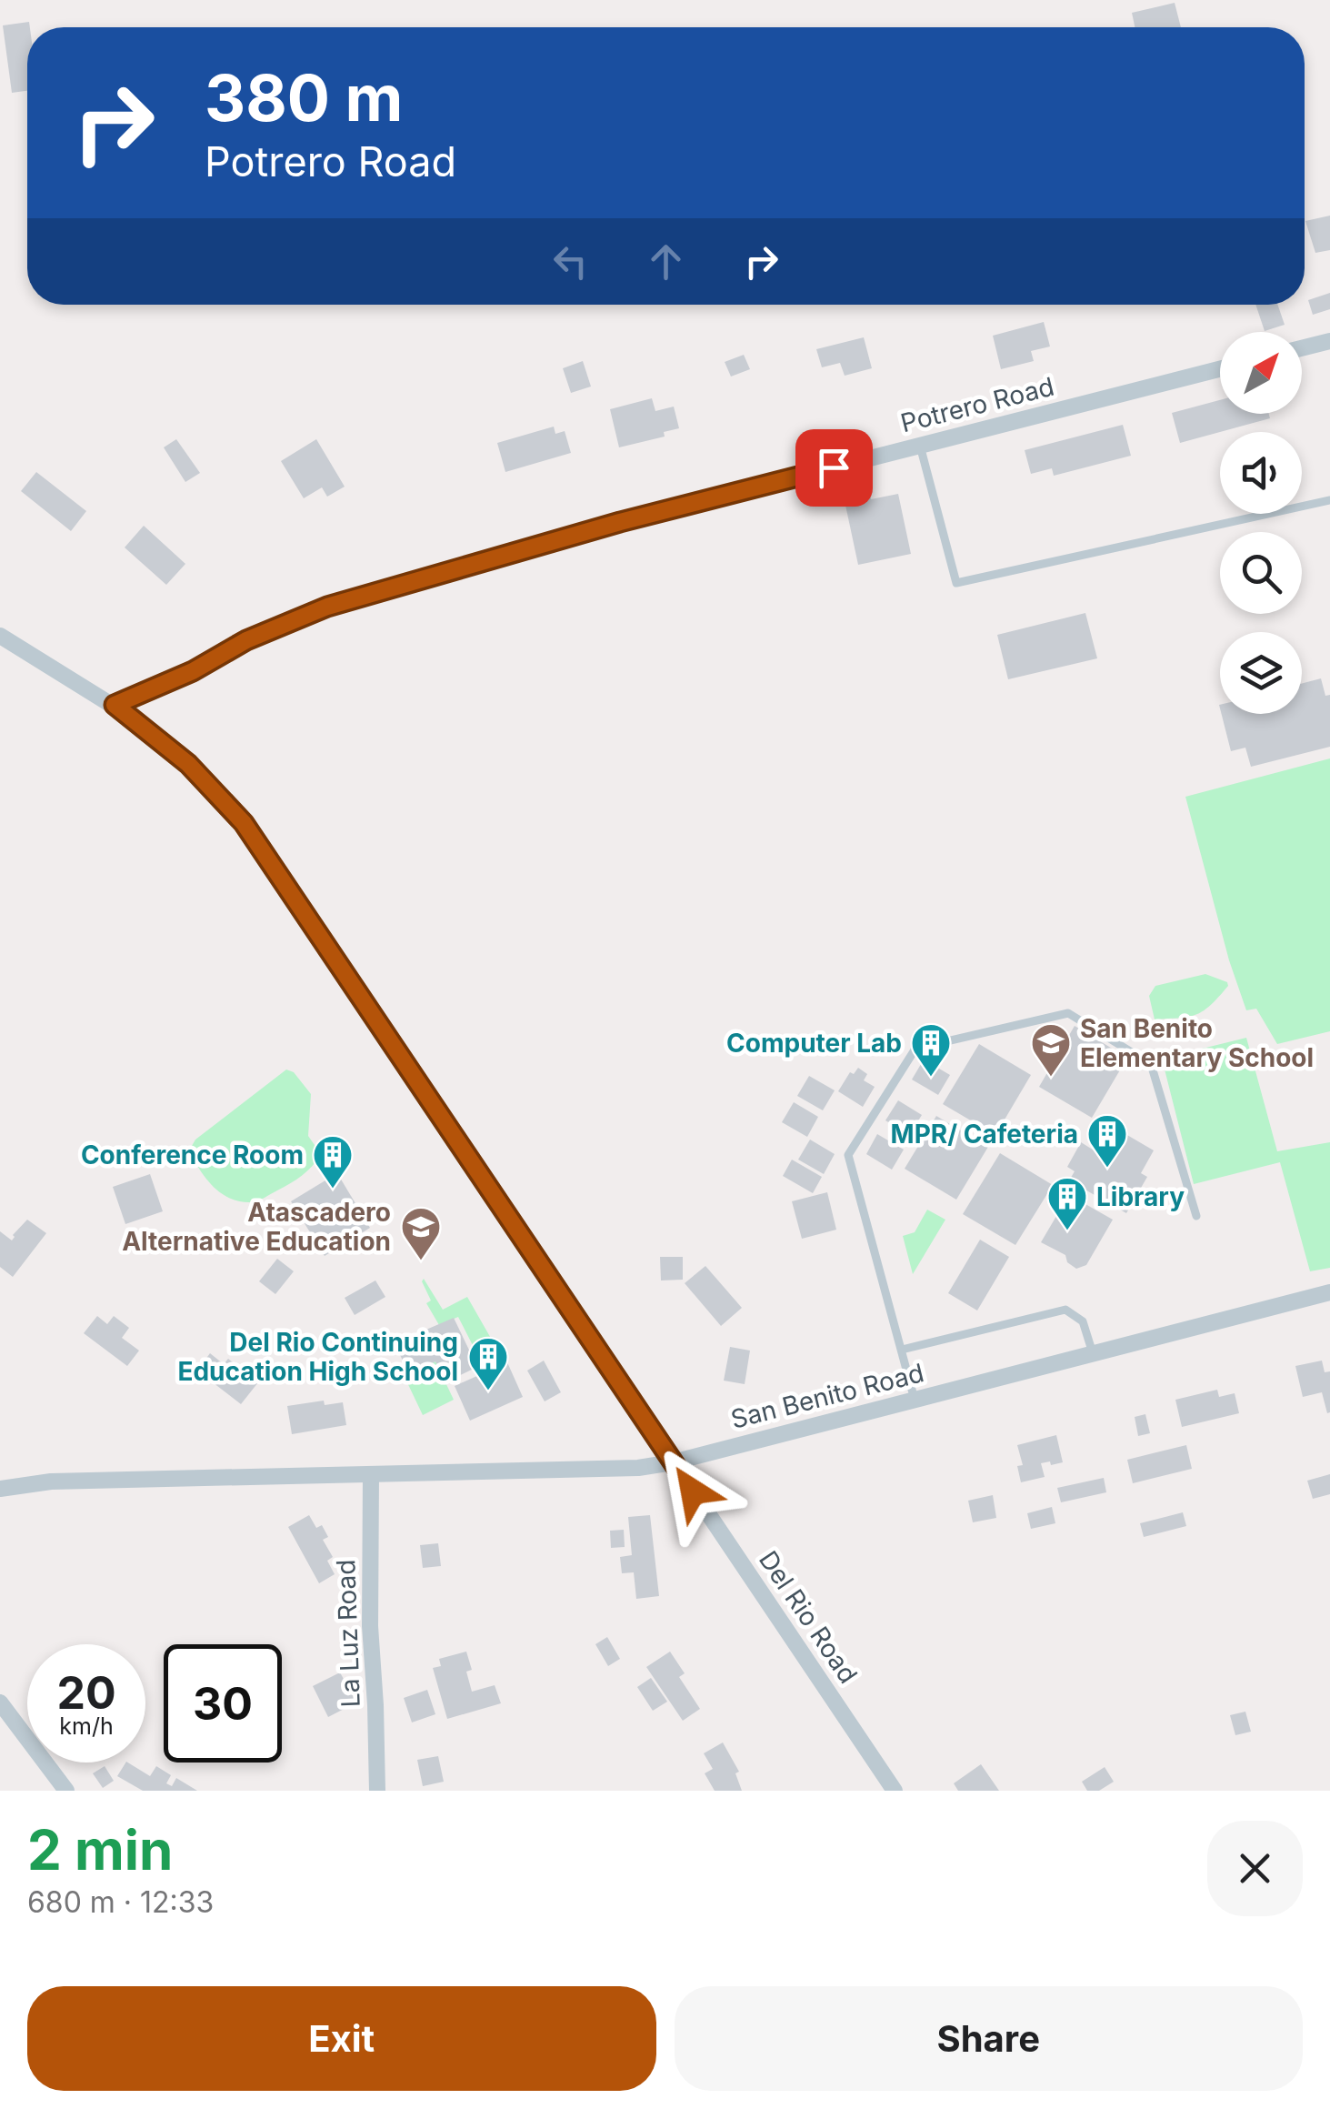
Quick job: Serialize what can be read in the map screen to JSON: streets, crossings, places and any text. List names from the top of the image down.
{
  "streets": {
    "street": [
      "Potrero Road",
      "San Benito Road",
      "Del Rio Road",
      "La Luz Road"
    ]
  },
  "crossings": [
    ["Potrero Road", "Del Rio Road"],
    ["San Benito Road", "Del Rio Road"],
    ["San Benito Road", "La Luz Road"]
  ],
  "places": {
    "building": [
      "Computer Lab",
      "MPR/ Cafeteria",
      "Conference Room",
      "Library",
      "Del Rio Continuing Education High School"
    ],
    "school or university": ["San Benito Elementary School", "Atascadero Alternative Education"]
  },
  "north": "top right",
  "page": {
    "turn": ["380 m", "Potrero Road"],
    "speed": "20 km/h",
    "limit": "30",
    "heading": ["2 min", "680 m · 12:33"],
    "buttons": ["Exit", "Share"]
  }
}
